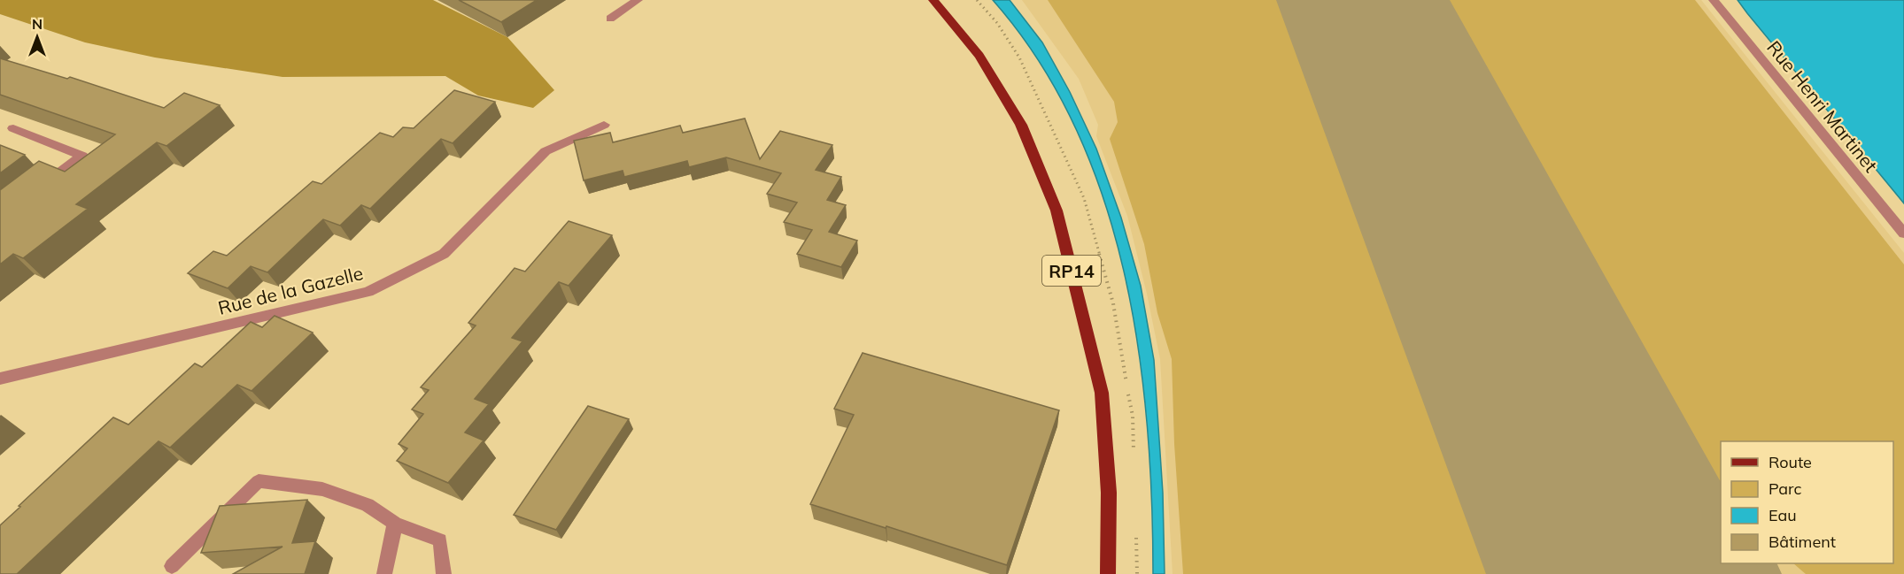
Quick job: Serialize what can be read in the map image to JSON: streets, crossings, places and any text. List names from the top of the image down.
{
  "streets": {
    "main road": ["RP14"],
    "street": ["Rue Henri Martinet", "Rue de la Gazelle"]
  },
  "legend": [
    "Route",
    "Parc",
    "Eau",
    "Bâtiment"
  ],
  "north": "top"
}
